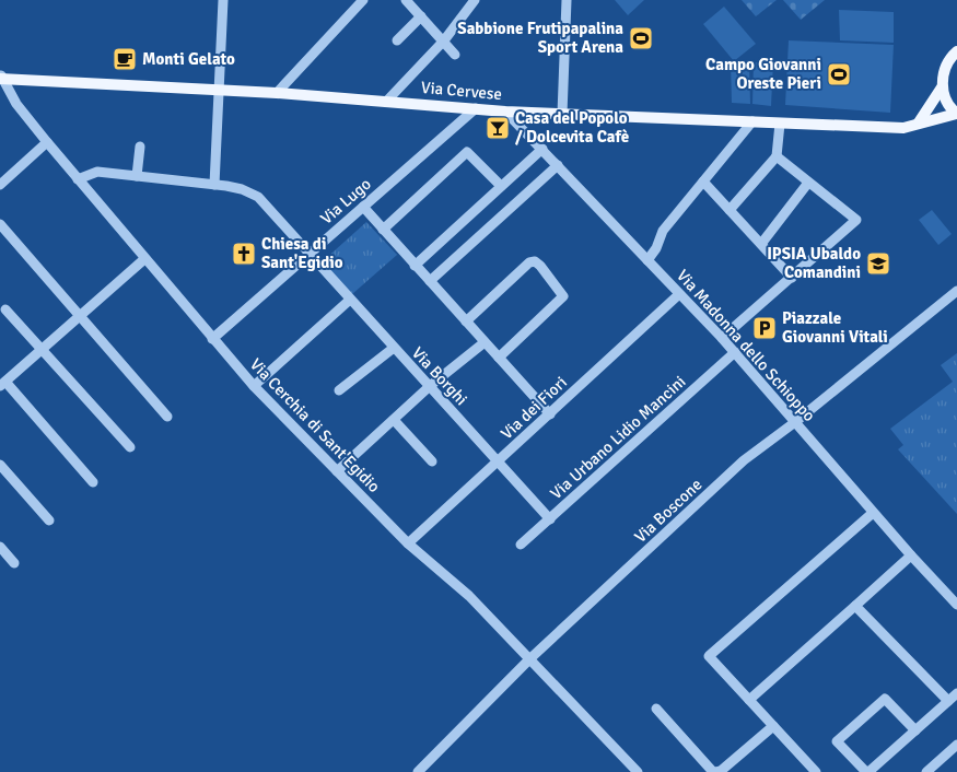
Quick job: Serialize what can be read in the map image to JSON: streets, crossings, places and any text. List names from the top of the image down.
{
  "streets": {
    "main road": ["Via Cervese"],
    "street": [
      "Via Lugo",
      "Via Madonna dello Schioppo",
      "Via Borghi",
      "Via dei Fiori",
      "Via Cerchia di Sant'Egidio",
      "Via Urbano Lidio Mancini",
      "Via Boscone"
    ]
  },
  "crossings": [
    ["Via Cervese", "Via Lugo"],
    ["Via Cervese", "Via Madonna dello Schioppo"],
    ["Via Cervese", "Via Cerchia di Sant'Egidio"],
    ["Via Lugo", "Via Borghi"],
    ["Via Lugo", "Via Cerchia di Sant'Egidio"],
    ["Via Madonna dello Schioppo", "Via dei Fiori"],
    ["Via Madonna dello Schioppo", "Via Urbano Lidio Mancini"],
    ["Via Madonna dello Schioppo", "Via Boscone"],
    ["Via Borghi", "Via dei Fiori"],
    ["Via Borghi", "Via Cerchia di Sant'Egidio"],
    ["Via Borghi", "Via Urbano Lidio Mancini"],
    ["Via dei Fiori", "Via Cerchia di Sant'Egidio"],
    ["Via Cerchia di Sant'Egidio", "Via Boscone"]
  ],
  "places": {
    "sports": ["Sabbione Frutipapalina Sport Arena", "Campo Giovanni Oreste Pieri"],
    "cafe": ["Monti Gelato"],
    "bar": ["Casa del Popolo / Dolcevita Cafè"],
    "church": ["Chiesa di Sant'Egidio"],
    "school or university": ["IPSIA Ubaldo Comandini"],
    "parking": ["Piazzale Giovanni Vitali"]
  }
}
